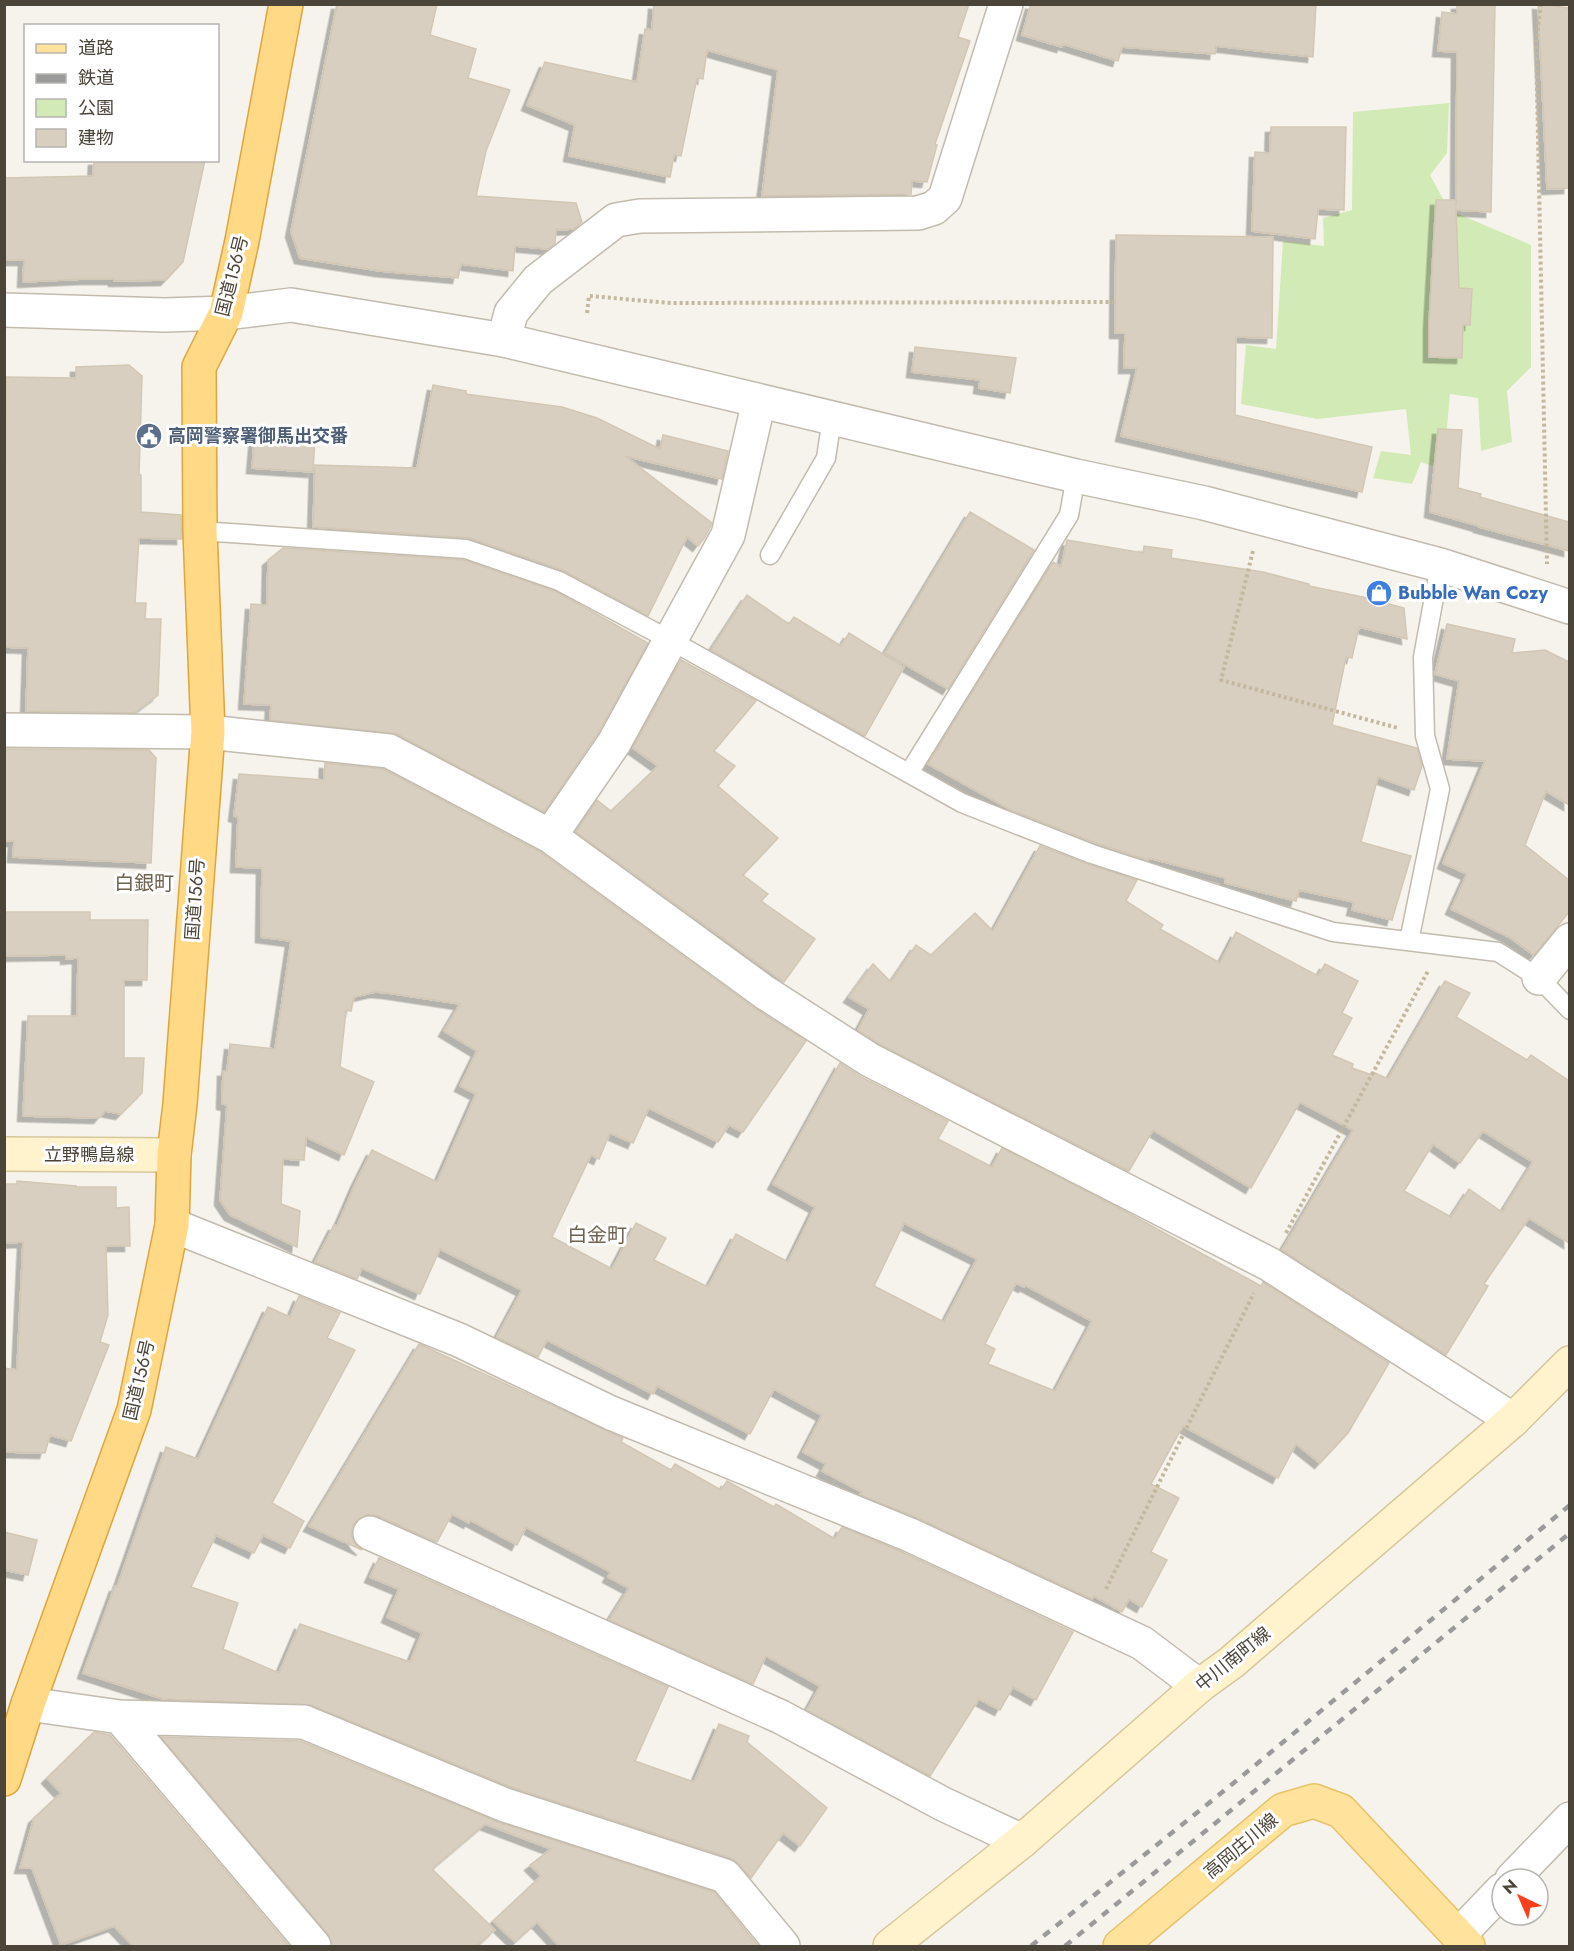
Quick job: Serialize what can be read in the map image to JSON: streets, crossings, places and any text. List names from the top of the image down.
{
  "streets": {
    "highway": ["国道156号"],
    "main road": ["立野鴨島線", "中川南町線", "高岡庄川線"]
  },
  "crossings": [
    ["国道156号", "立野鴨島線"]
  ],
  "districts": ["白銀町", "白金町"],
  "places": {
    "public building": ["高岡警察署御馬出交番"],
    "shop": ["Bubble Wan Cozy"]
  },
  "legend": [
    "道路",
    "鉄道",
    "公園",
    "建物"
  ],
  "north": "top left"
}
